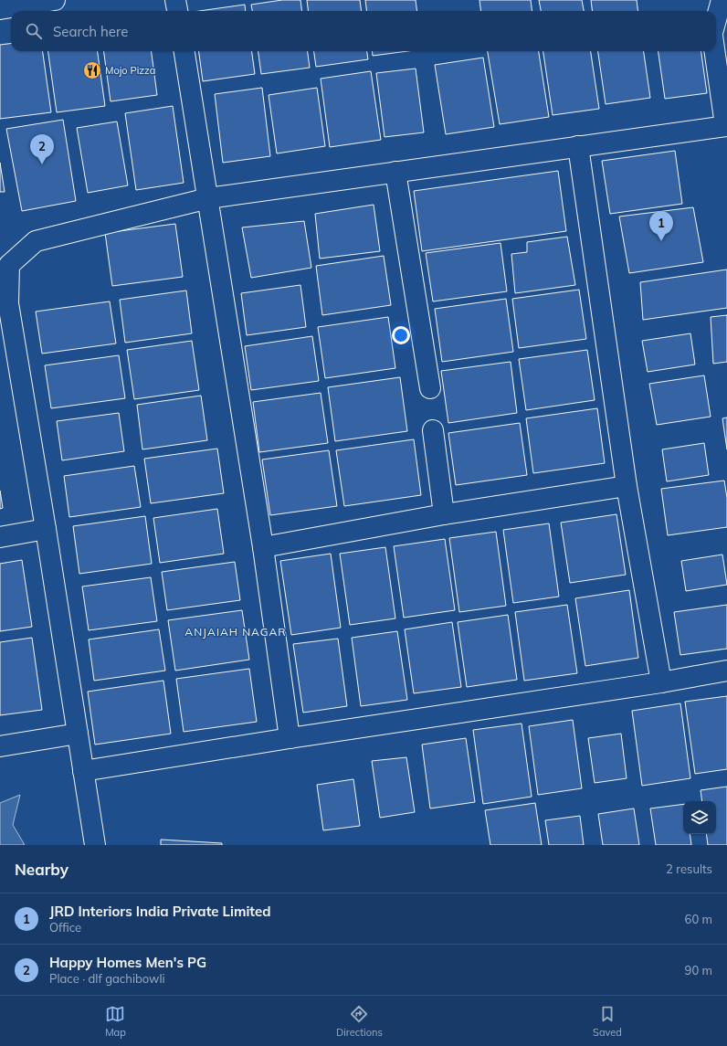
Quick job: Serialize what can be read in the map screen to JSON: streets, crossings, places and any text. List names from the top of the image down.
{
  "districts": ["ANJAIAH NAGAR"],
  "places": {
    "restaurant": ["Mojo Pizza"]
  },
  "page": {
    "search": "Search here",
    "pins": ["2", "1"],
    "heading": ["Nearby", "2 results"],
    "list": [
      {
        "mark": "1",
        "name": "JRD Interiors India Private Limited",
        "note": "Office",
        "value": "60 m"
      },
      {
        "mark": "2",
        "name": "Happy Homes Men's PG",
        "note": "Place · dlf gachibowli",
        "value": "90 m"
      }
    ],
    "nav": ["Map", "Directions", "Saved"]
  }
}
